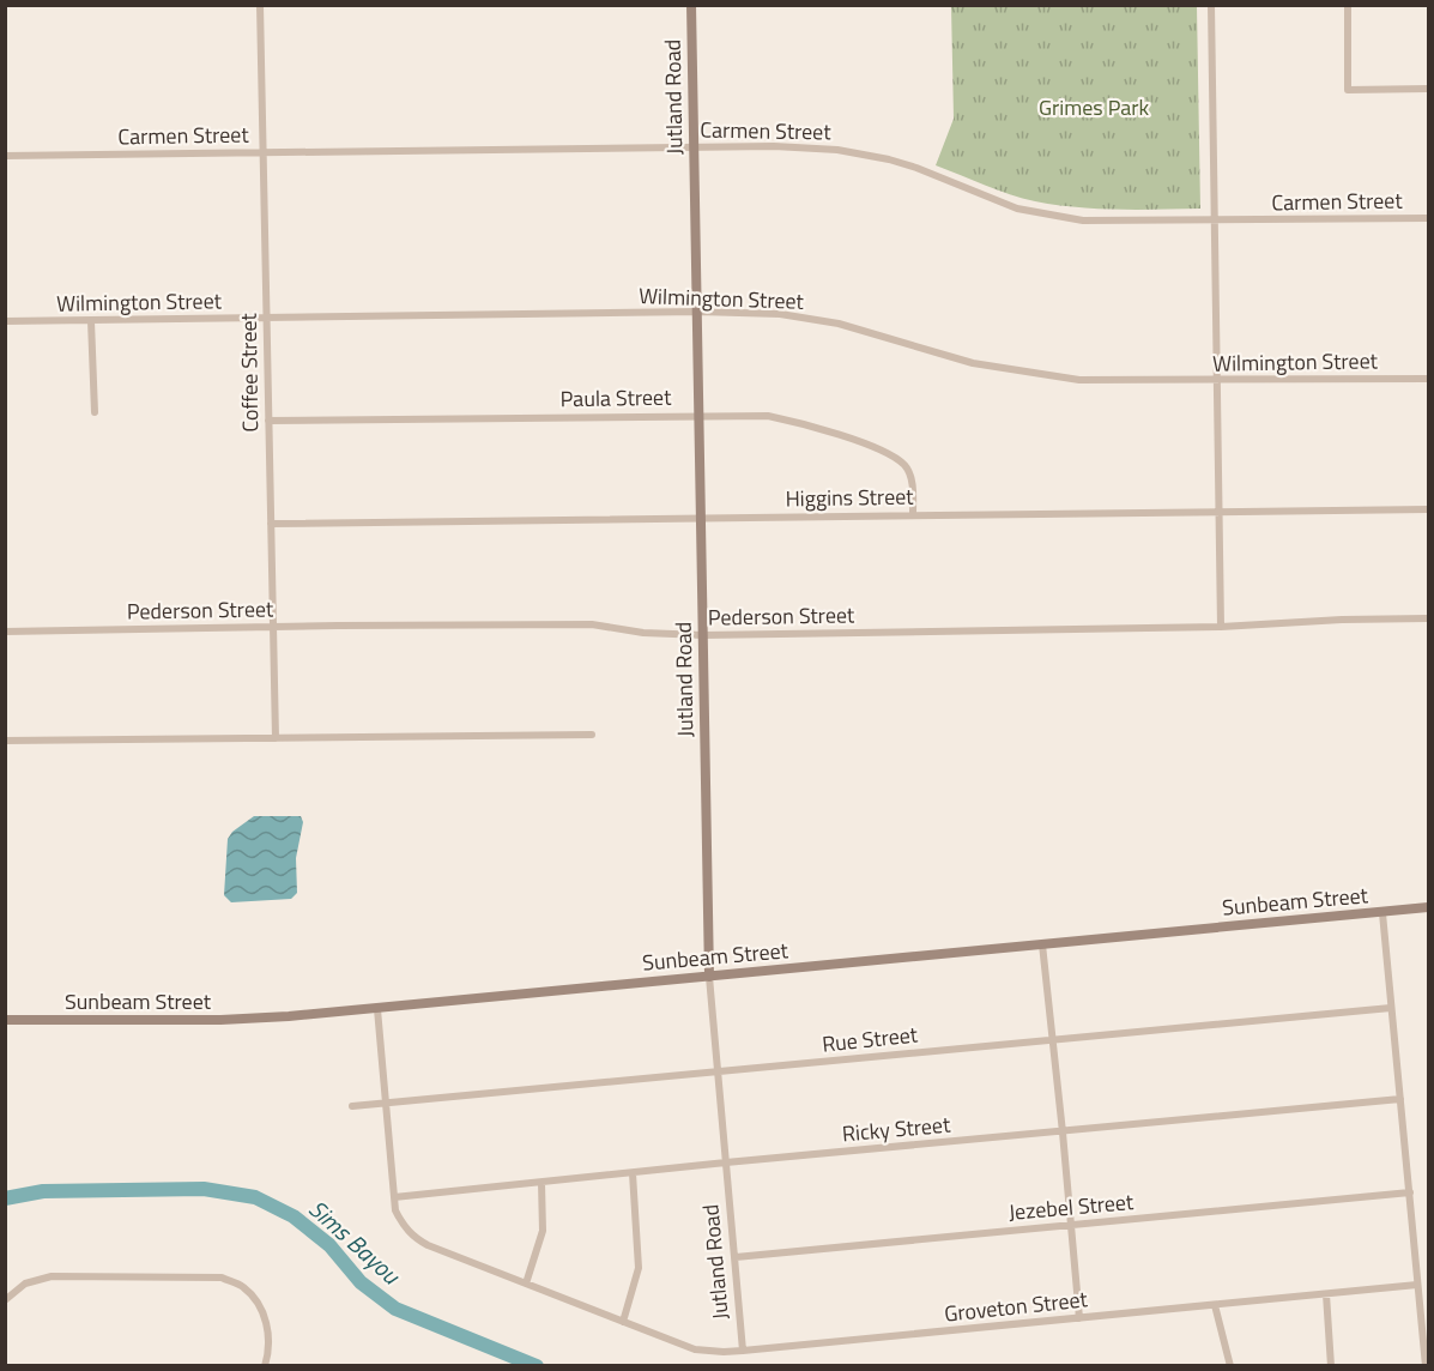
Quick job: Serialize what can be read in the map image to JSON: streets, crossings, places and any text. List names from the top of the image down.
{
  "streets": {
    "street": [
      "Jutland Road",
      "Carmen Street",
      "Wilmington Street",
      "Coffee Street",
      "Paula Street",
      "Higgins Street",
      "Pederson Street",
      "Sunbeam Street",
      "Rue Street",
      "Ricky Street",
      "Jezebel Street",
      "Groveton Street"
    ]
  },
  "crossings": [
    ["Jutland Road", "Carmen Street"],
    ["Jutland Road", "Wilmington Street"],
    ["Jutland Road", "Paula Street"],
    ["Jutland Road", "Higgins Street"],
    ["Jutland Road", "Pederson Street"],
    ["Jutland Road", "Sunbeam Street"],
    ["Jutland Road", "Rue Street"],
    ["Jutland Road", "Ricky Street"],
    ["Jutland Road", "Jezebel Street"],
    ["Jutland Road", "Groveton Street"],
    ["Carmen Street", "Coffee Street"],
    ["Wilmington Street", "Coffee Street"],
    ["Coffee Street", "Paula Street"],
    ["Coffee Street", "Higgins Street"],
    ["Coffee Street", "Pederson Street"],
    ["Paula Street", "Higgins Street"],
    ["Sunbeam Street", "Groveton Street"],
    ["Rue Street", "Groveton Street"],
    ["Ricky Street", "Groveton Street"]
  ],
  "water": ["Sims Bayou"],
  "parks": ["Grimes Park"]
}
